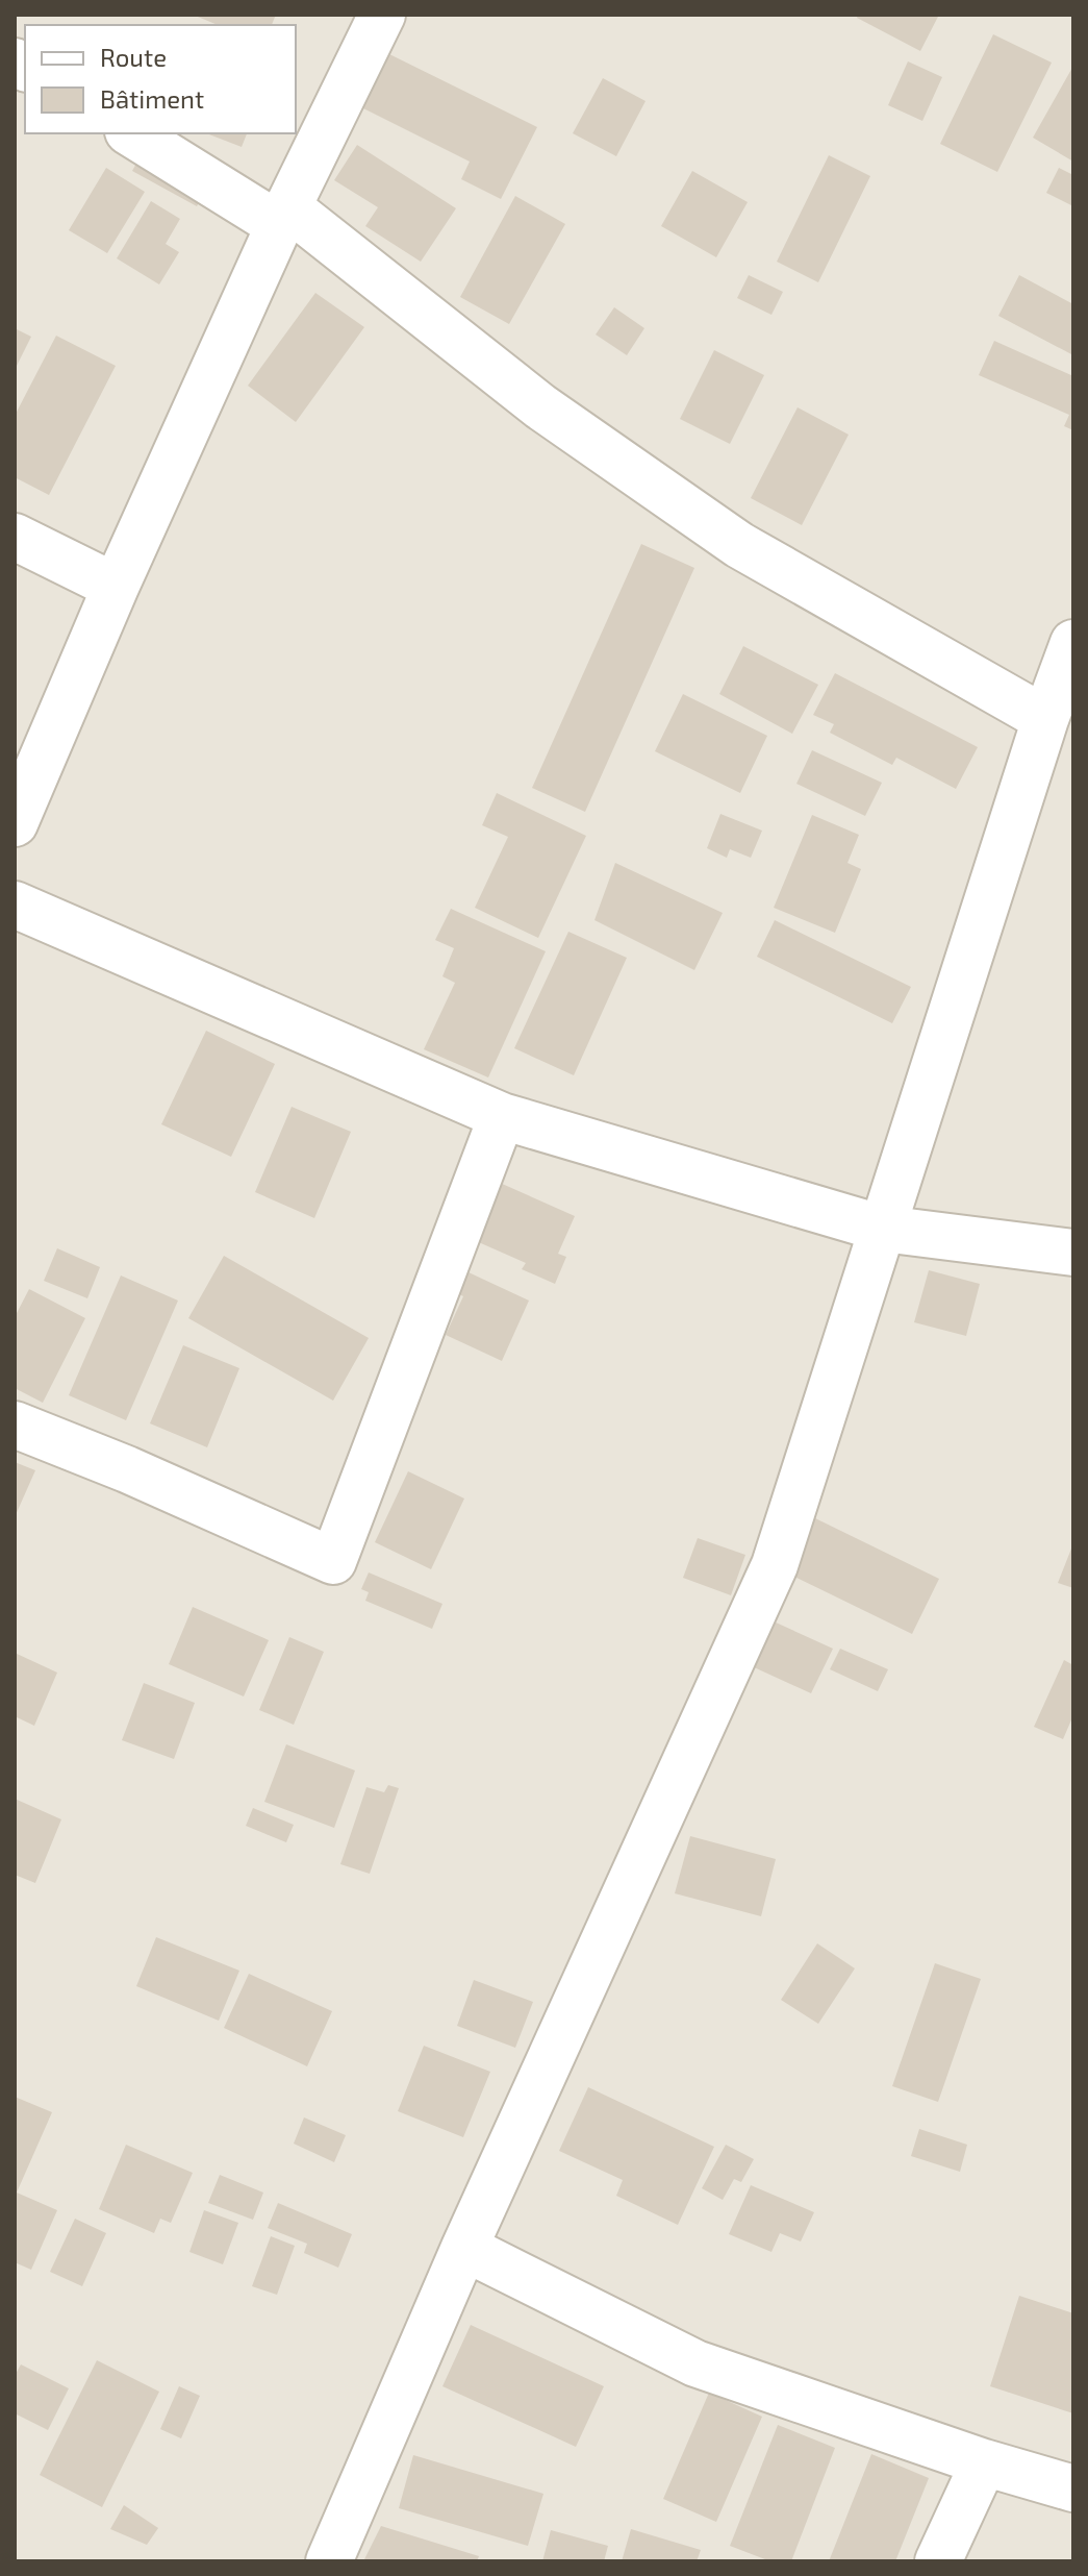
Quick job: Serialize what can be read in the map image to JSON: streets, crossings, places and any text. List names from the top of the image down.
{
  "legend": ["Route", "Bâtiment"]
}
